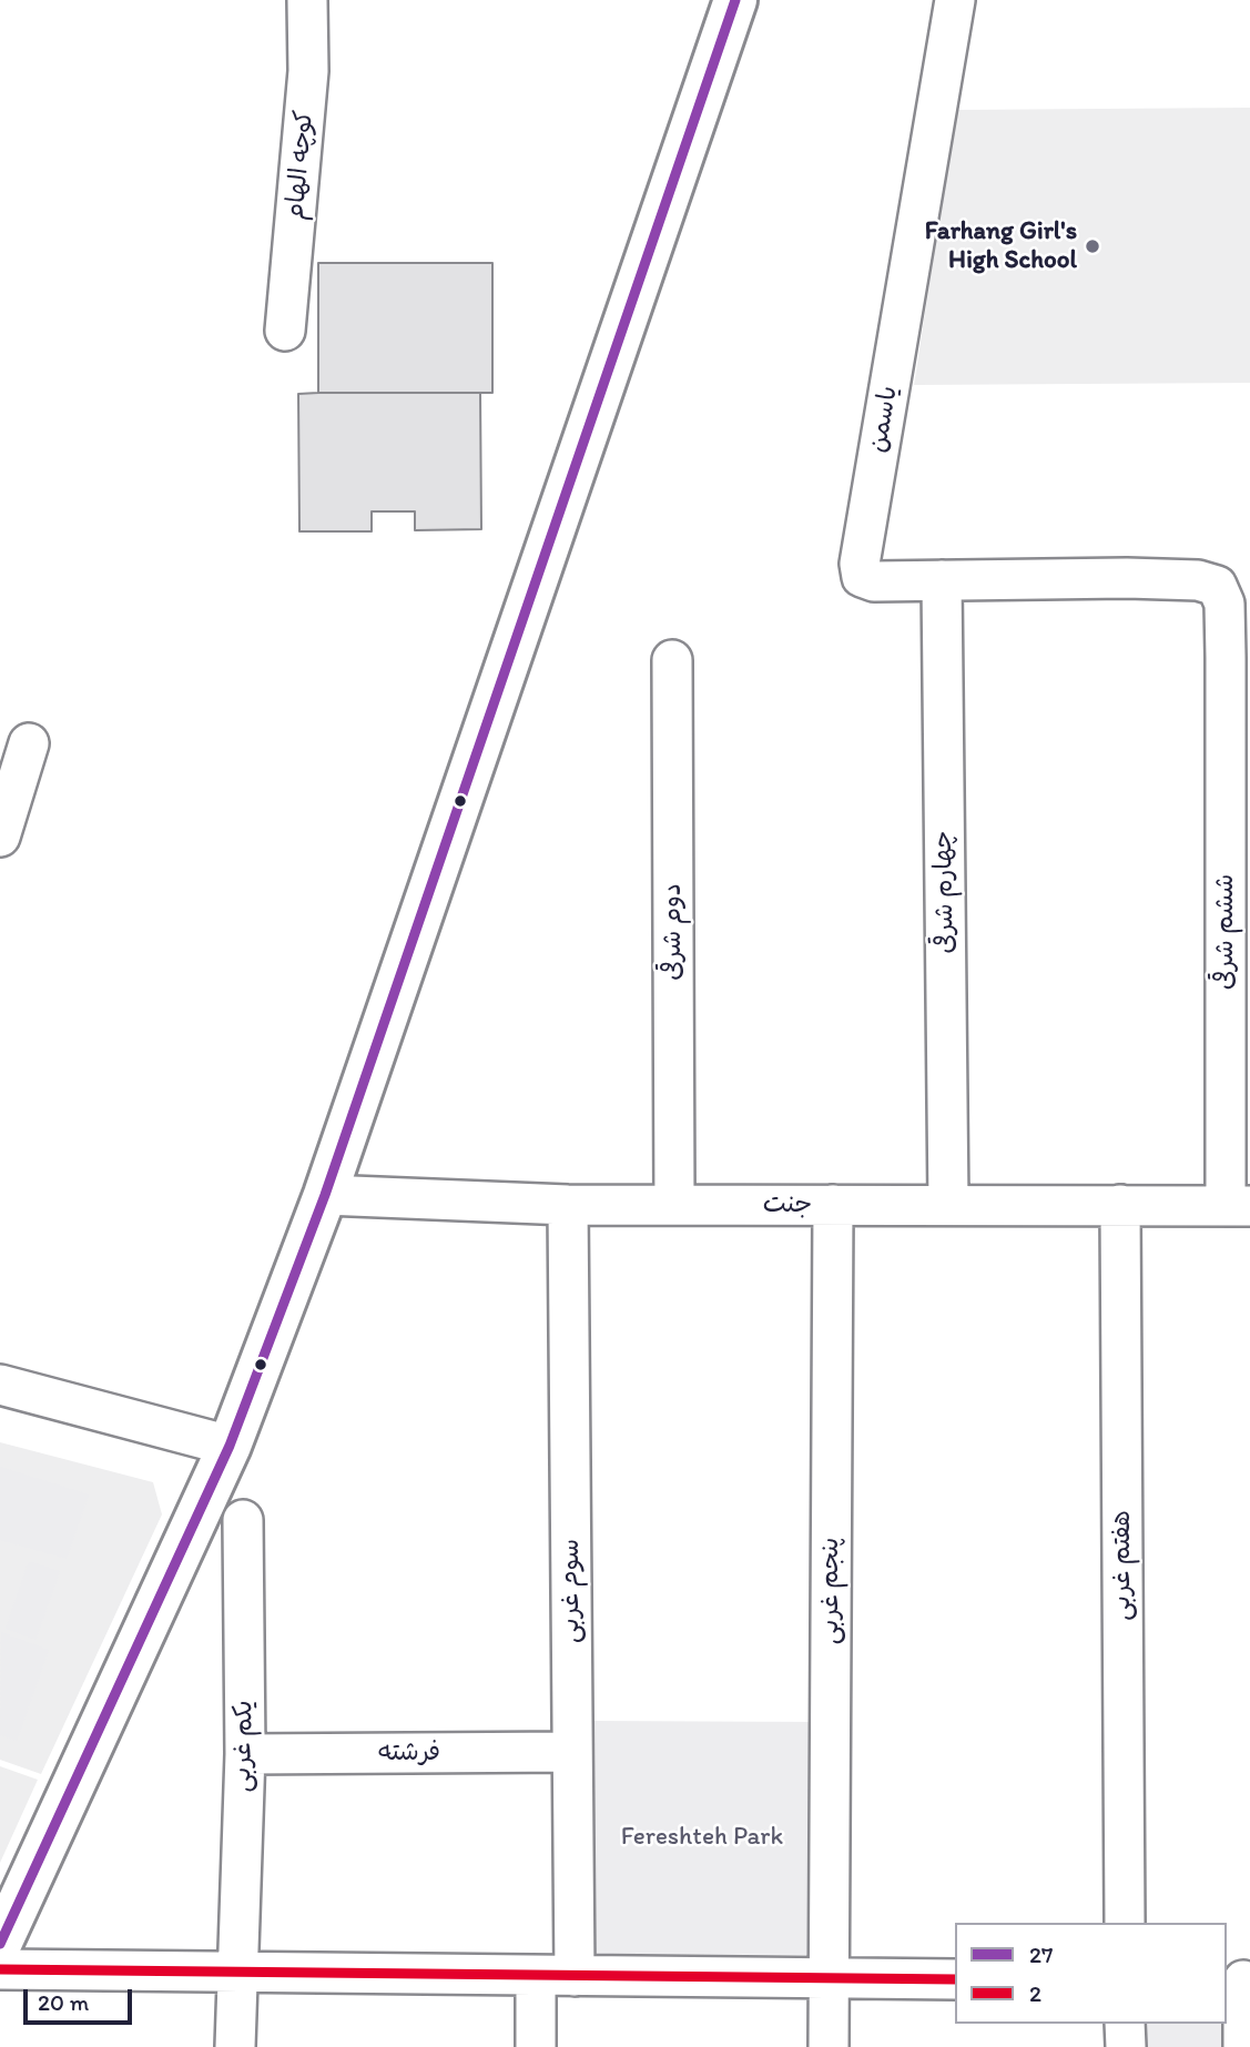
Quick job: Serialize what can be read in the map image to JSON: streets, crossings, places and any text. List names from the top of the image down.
{
  "streets": {
    "street": [
      "کوچه الهام",
      "یاسمن",
      "چهارم شرقی",
      "دوم شرقی",
      "ششم شرقی",
      "جنت",
      "هفتم غربی",
      "سوم غربی",
      "پنجم غربی",
      "یکم غربی",
      "فرشته"
    ]
  },
  "crossings": [
    ["یاسمن", "چهارم شرقی"],
    ["یاسمن", "ششم شرقی"],
    ["چهارم شرقی", "جنت"],
    ["دوم شرقی", "جنت"],
    ["ششم شرقی", "جنت"],
    ["جنت", "هفتم غربی"],
    ["جنت", "سوم غربی"],
    ["جنت", "پنجم غربی"],
    ["سوم غربی", "فرشته"],
    ["یکم غربی", "فرشته"]
  ],
  "parks": ["Fereshteh Park"],
  "places": ["Farhang Girl's High School"],
  "lines": ["transit line 27", "transit line 2"],
  "legend": ["27", "2"],
  "scale_bar": "20 m"
}
